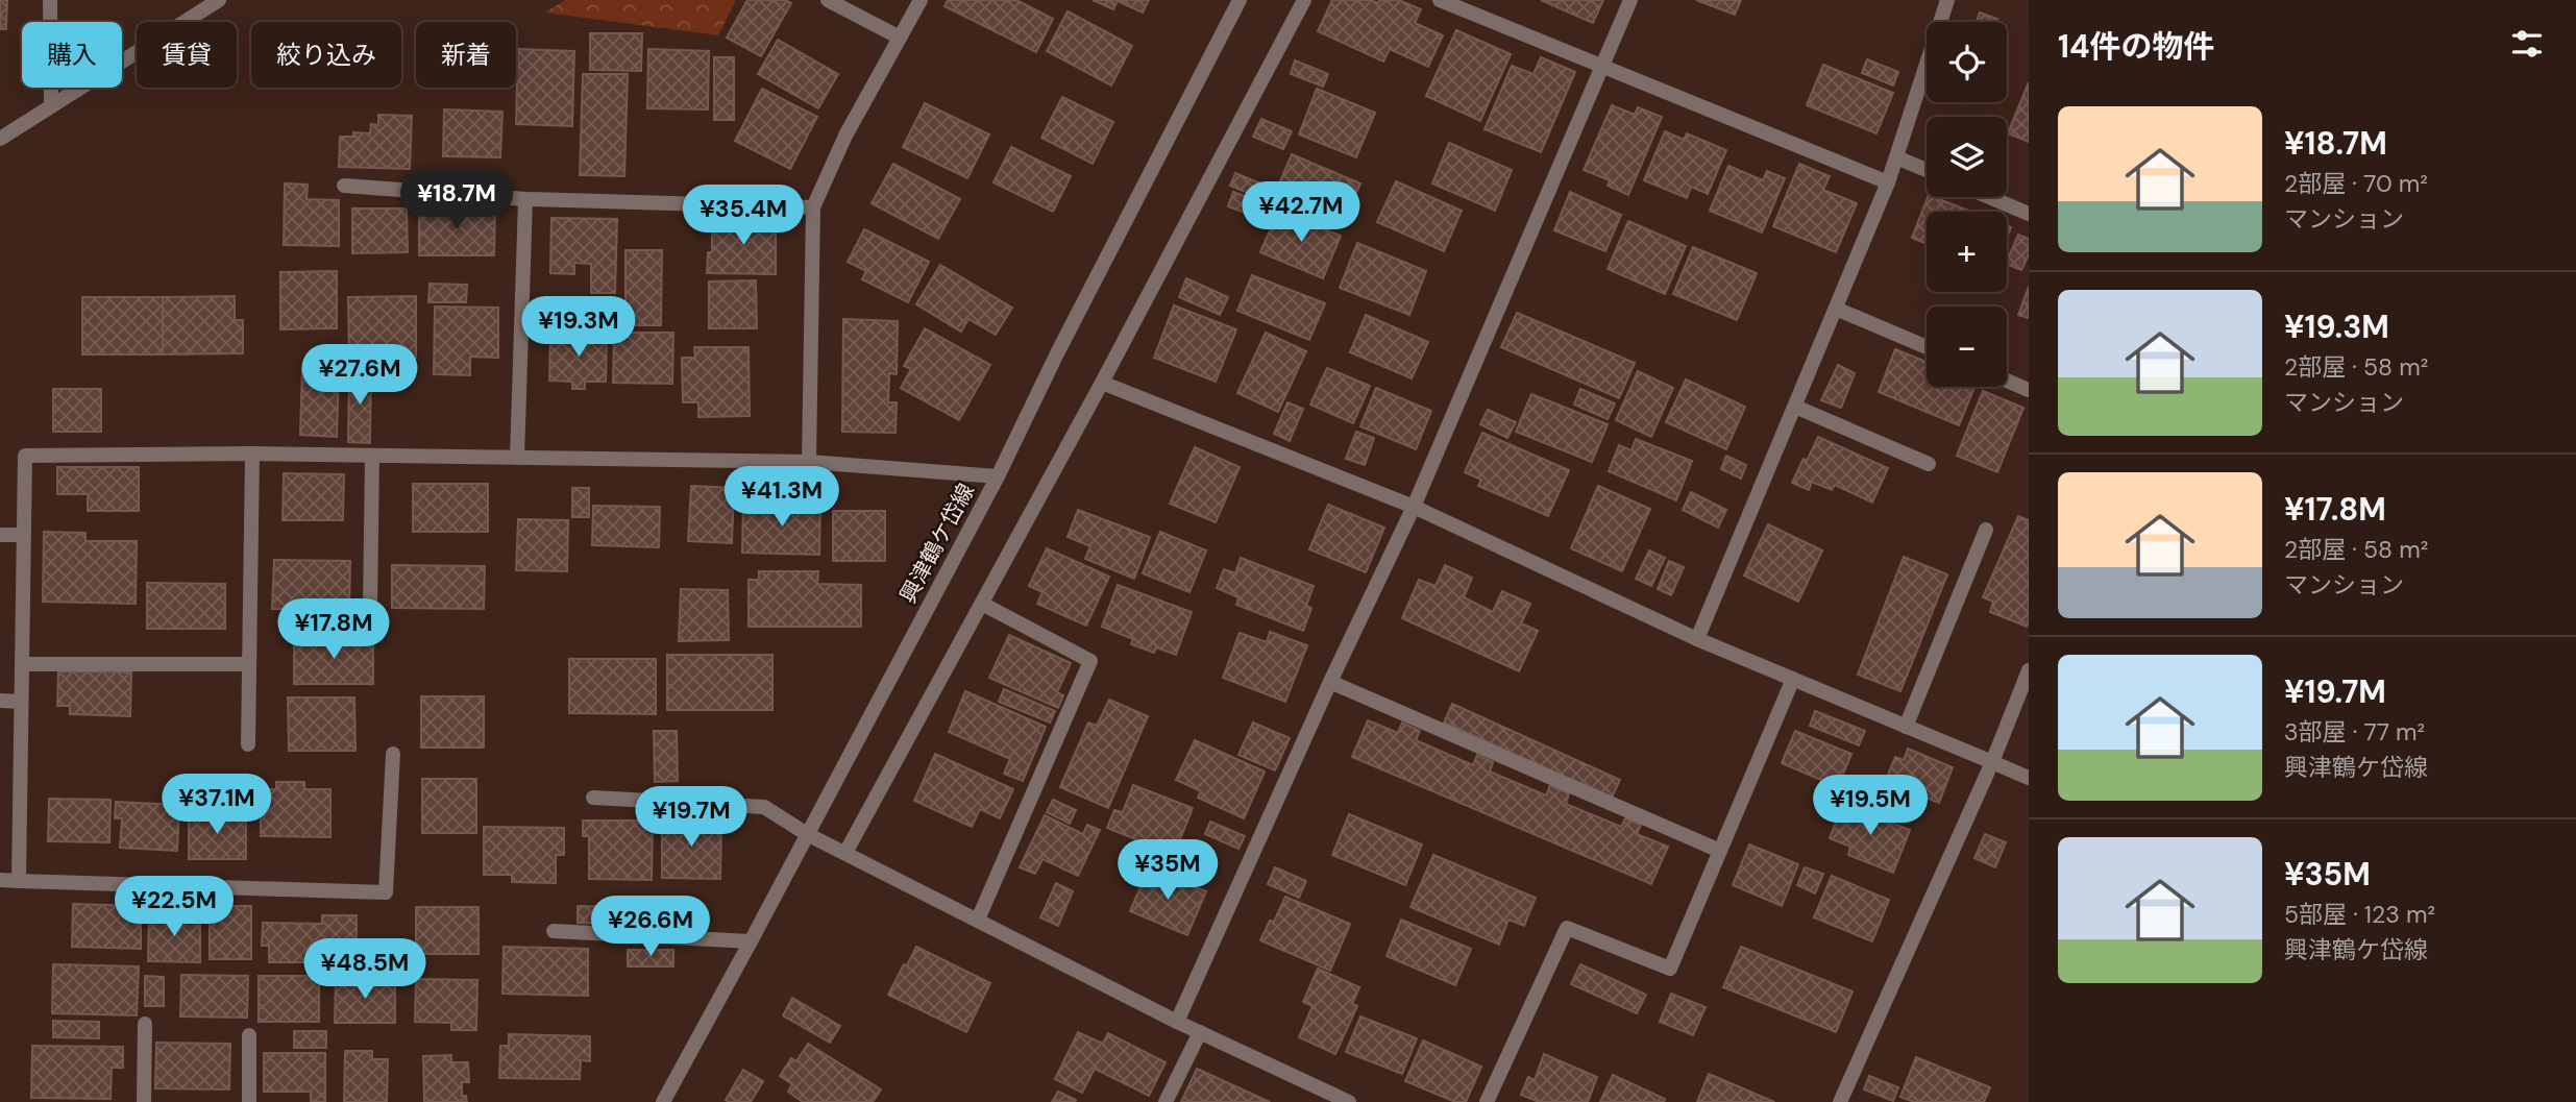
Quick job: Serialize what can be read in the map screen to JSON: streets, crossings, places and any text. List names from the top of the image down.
{
  "streets": {
    "street": ["興津鶴ケ岱線"]
  },
  "page": {
    "heading": "14件の物件",
    "map_buttons": ["+", "−"],
    "chip": [
      "購入",
      "賃貸",
      "絞り込み",
      "新着"
    ],
    "list": [
      {
        "name": "¥18.7M",
        "note": "2部屋 · 70 m² · マンション"
      },
      {
        "name": "¥19.3M",
        "note": "2部屋 · 58 m² · マンション"
      },
      {
        "name": "¥17.8M",
        "note": "2部屋 · 58 m² · マンション"
      },
      {
        "name": "¥19.7M",
        "note": "3部屋 · 77 m² · 興津鶴ケ岱線"
      },
      {
        "name": "¥35M",
        "note": "5部屋 · 123 m² · 興津鶴ケ岱線"
      }
    ],
    "price": [
      "¥18.7M",
      "¥42.7M",
      "¥35.4M",
      "¥19.3M",
      "¥27.6M",
      "¥41.3M",
      "¥17.8M",
      "¥37.1M",
      "¥19.5M",
      "¥19.7M",
      "¥35M",
      "¥22.5M",
      "¥26.6M",
      "¥48.5M"
    ]
  }
}
